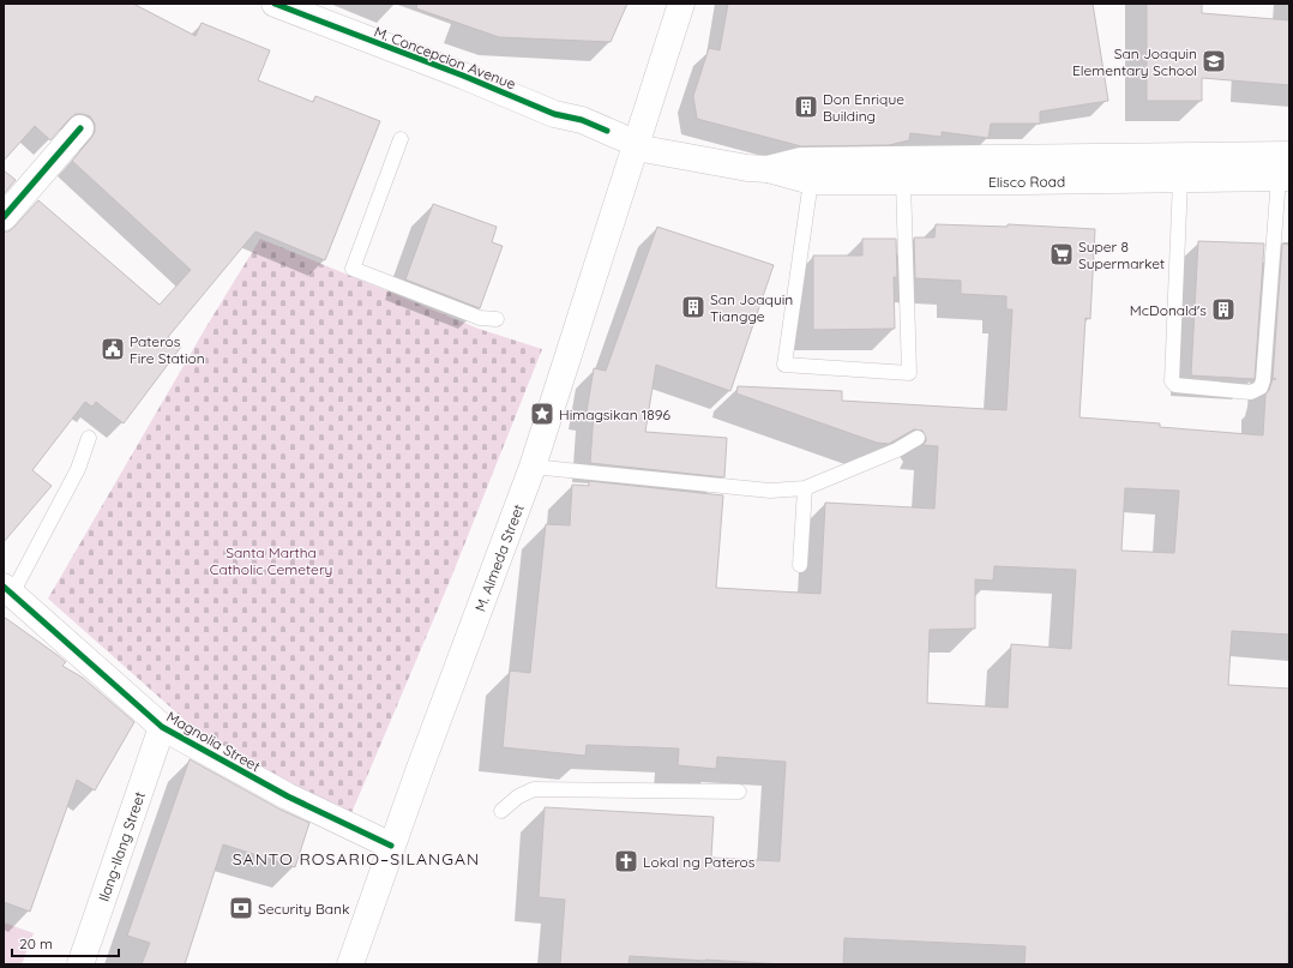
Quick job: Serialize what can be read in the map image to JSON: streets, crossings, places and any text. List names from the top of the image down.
{
  "streets": {
    "main road": [
      "M. Concepcion Avenue",
      "Elisco Road",
      "M. Almeda Street",
      "Magnolia Street",
      "Ilang-Ilang Street"
    ]
  },
  "crossings": [
    ["M. Concepcion Avenue", "Elisco Road"],
    ["M. Concepcion Avenue", "M. Almeda Street"],
    ["Elisco Road", "M. Almeda Street"],
    ["M. Almeda Street", "Magnolia Street"],
    ["Magnolia Street", "Ilang-Ilang Street"]
  ],
  "districts": ["SANTO ROSARIO–SILANGAN"],
  "parks": ["Santa Martha Catholic Cemetery"],
  "places": {
    "school or university": ["San Joaquin Elementary School"],
    "building": ["Don Enrique Building", "San Joaquin Tiangge", "McDonald's"],
    "supermarket": ["Super 8 Supermarket"],
    "public building": ["Pateros Fire Station"],
    "place": ["Himagsikan 1896"],
    "church": ["Lokal ng Pateros"],
    "bank": ["Security Bank"]
  },
  "scale_bar": "20 m"
}
